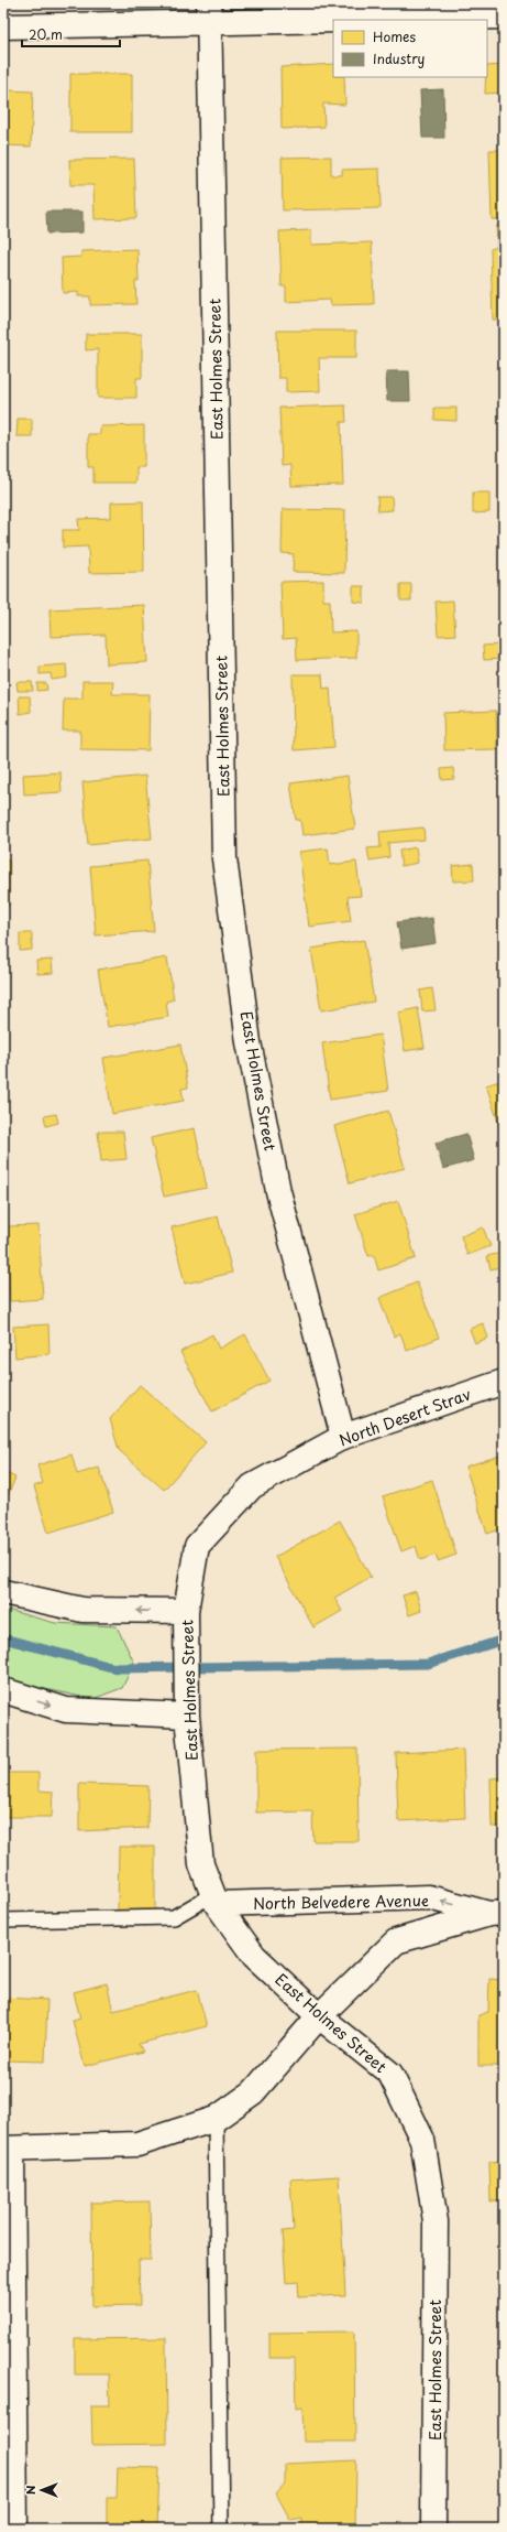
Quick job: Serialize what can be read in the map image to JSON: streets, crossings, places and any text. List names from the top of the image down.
{
  "streets": {
    "street": ["East Holmes Street", "North Desert Strav", "North Belvedere Avenue"]
  },
  "crossings": [
    ["East Holmes Street", "North Desert Strav"],
    ["East Holmes Street", "North Belvedere Avenue"]
  ],
  "legend": ["Homes", "Industry"],
  "scale_bar": "20 m",
  "north": "left"
}
